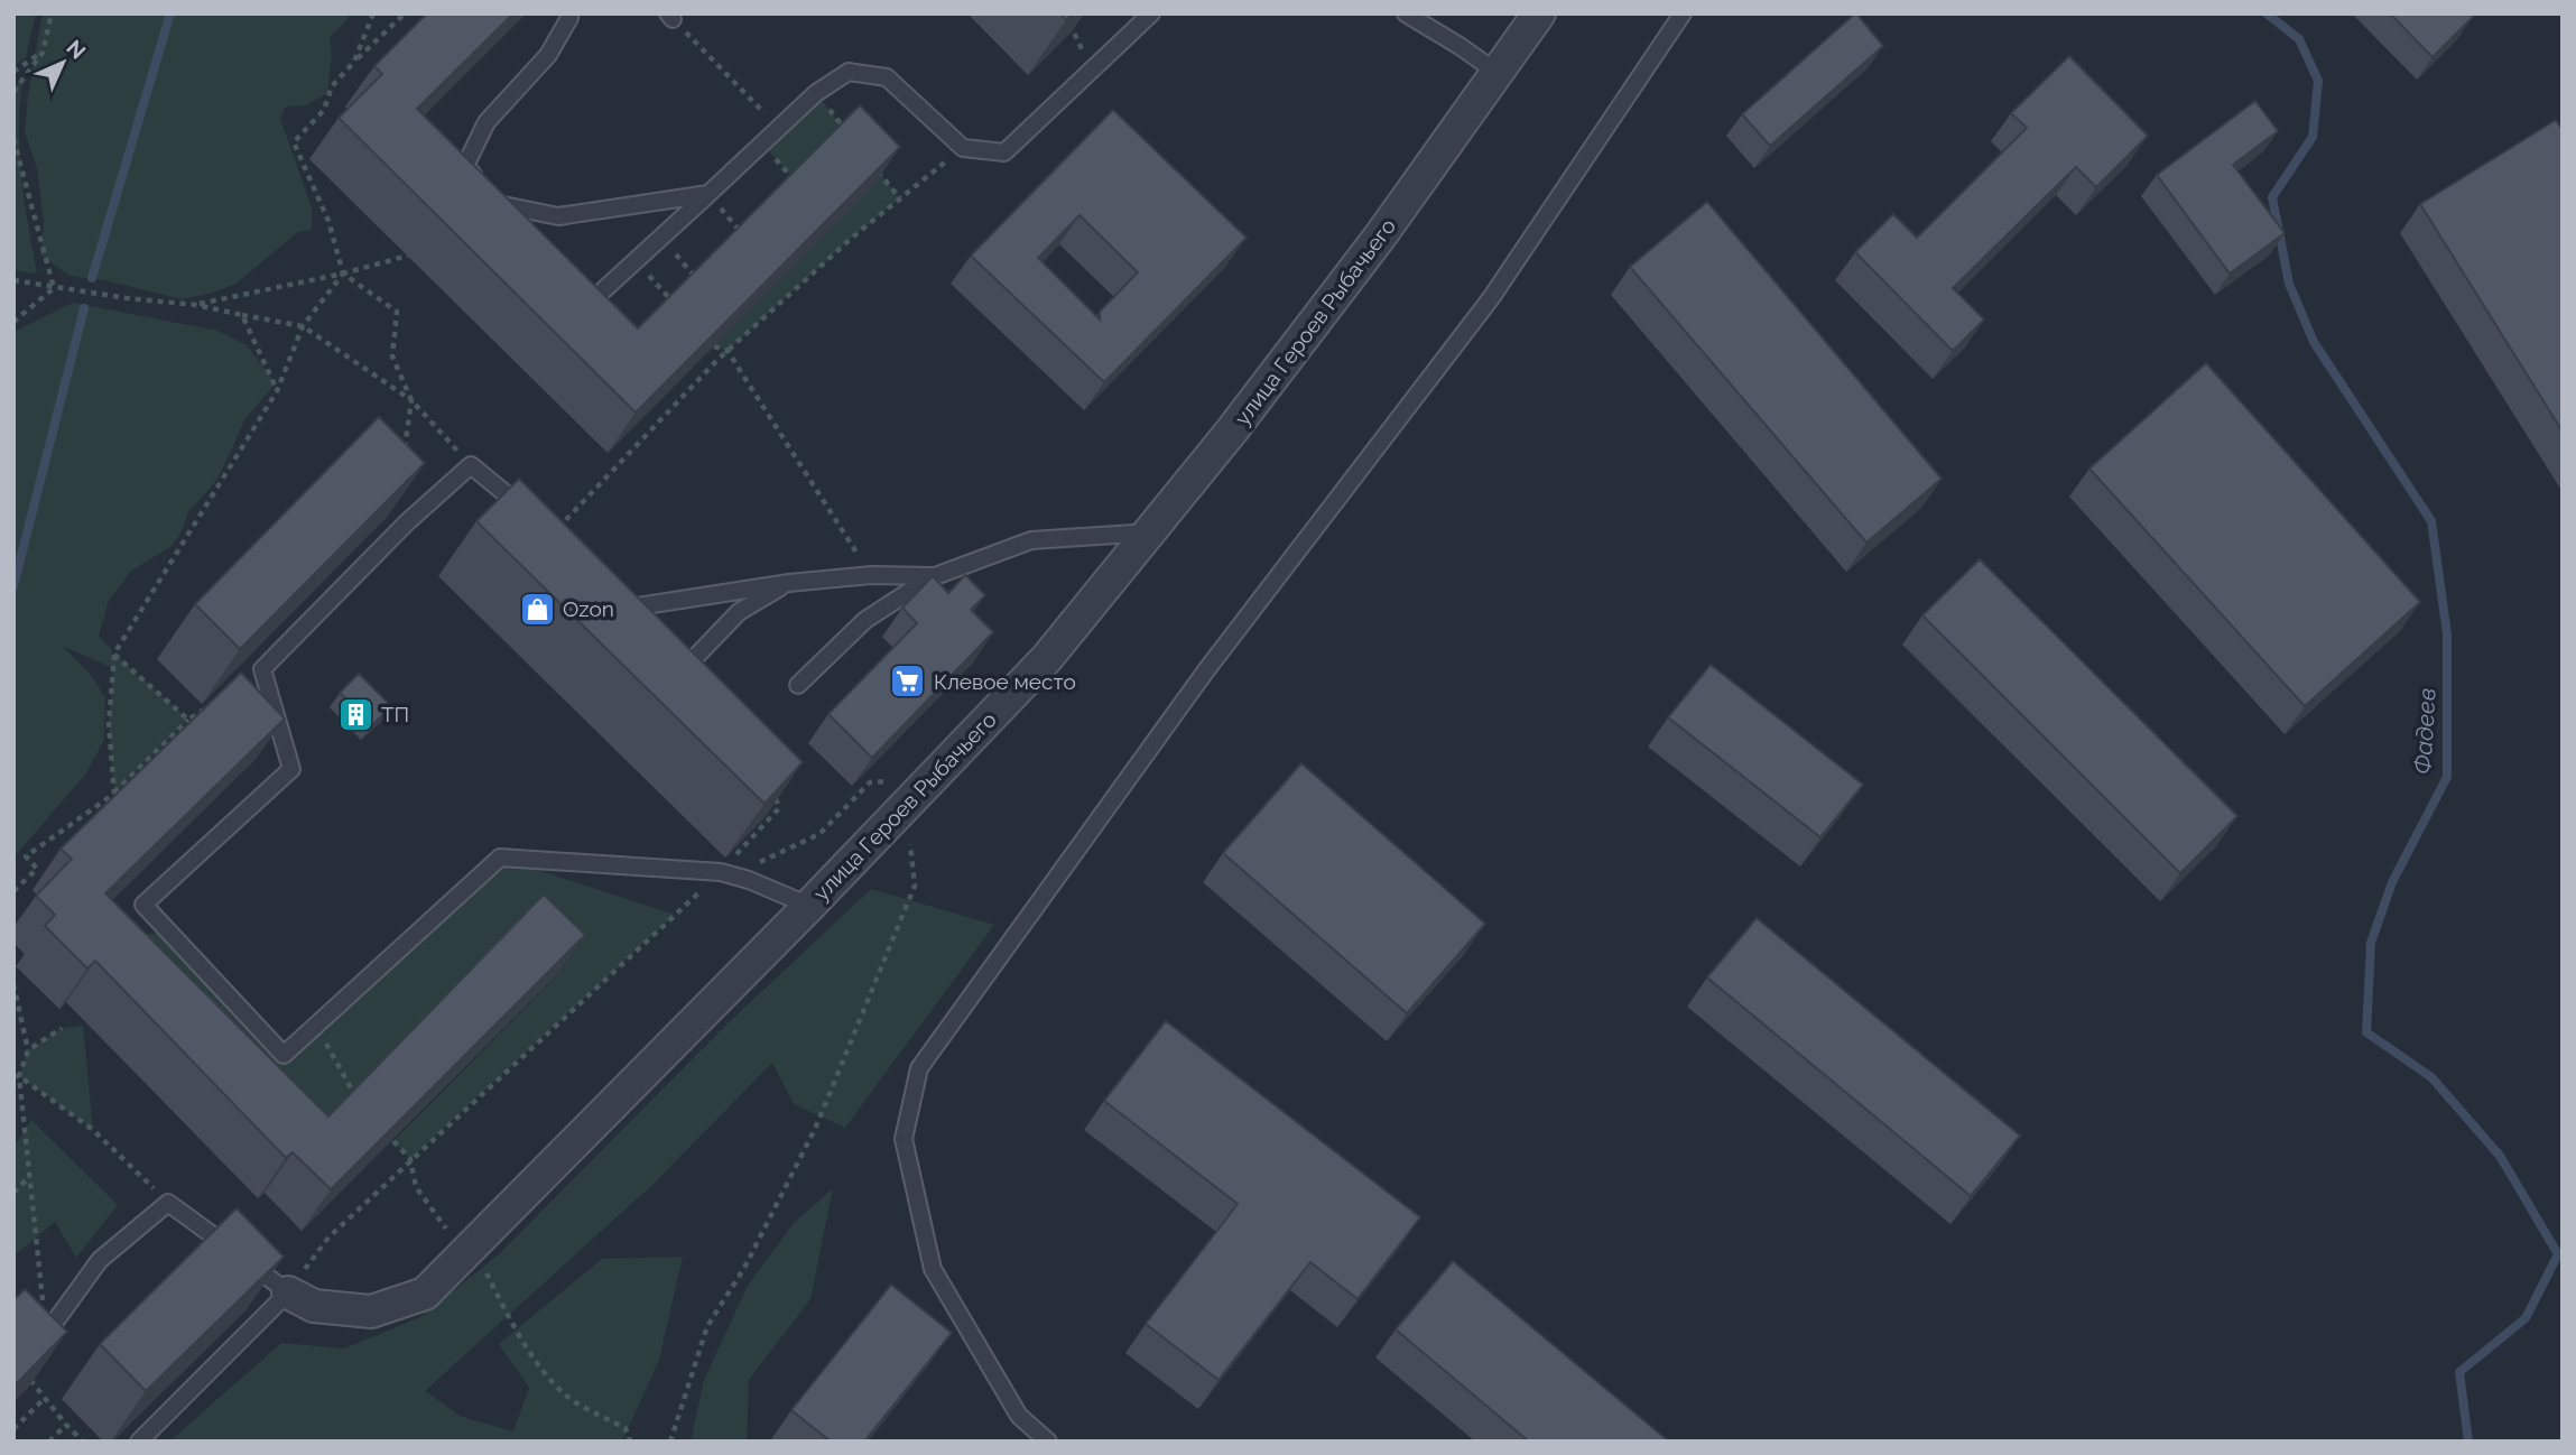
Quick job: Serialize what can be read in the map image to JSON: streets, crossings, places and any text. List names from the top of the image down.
{
  "streets": {
    "street": ["улица Героев Рыбачьего"]
  },
  "water": ["Фадеев"],
  "places": {
    "shop": ["Ozon"],
    "supermarket": ["Клевое место"],
    "building": ["ТП"]
  },
  "north": "top right"
}
